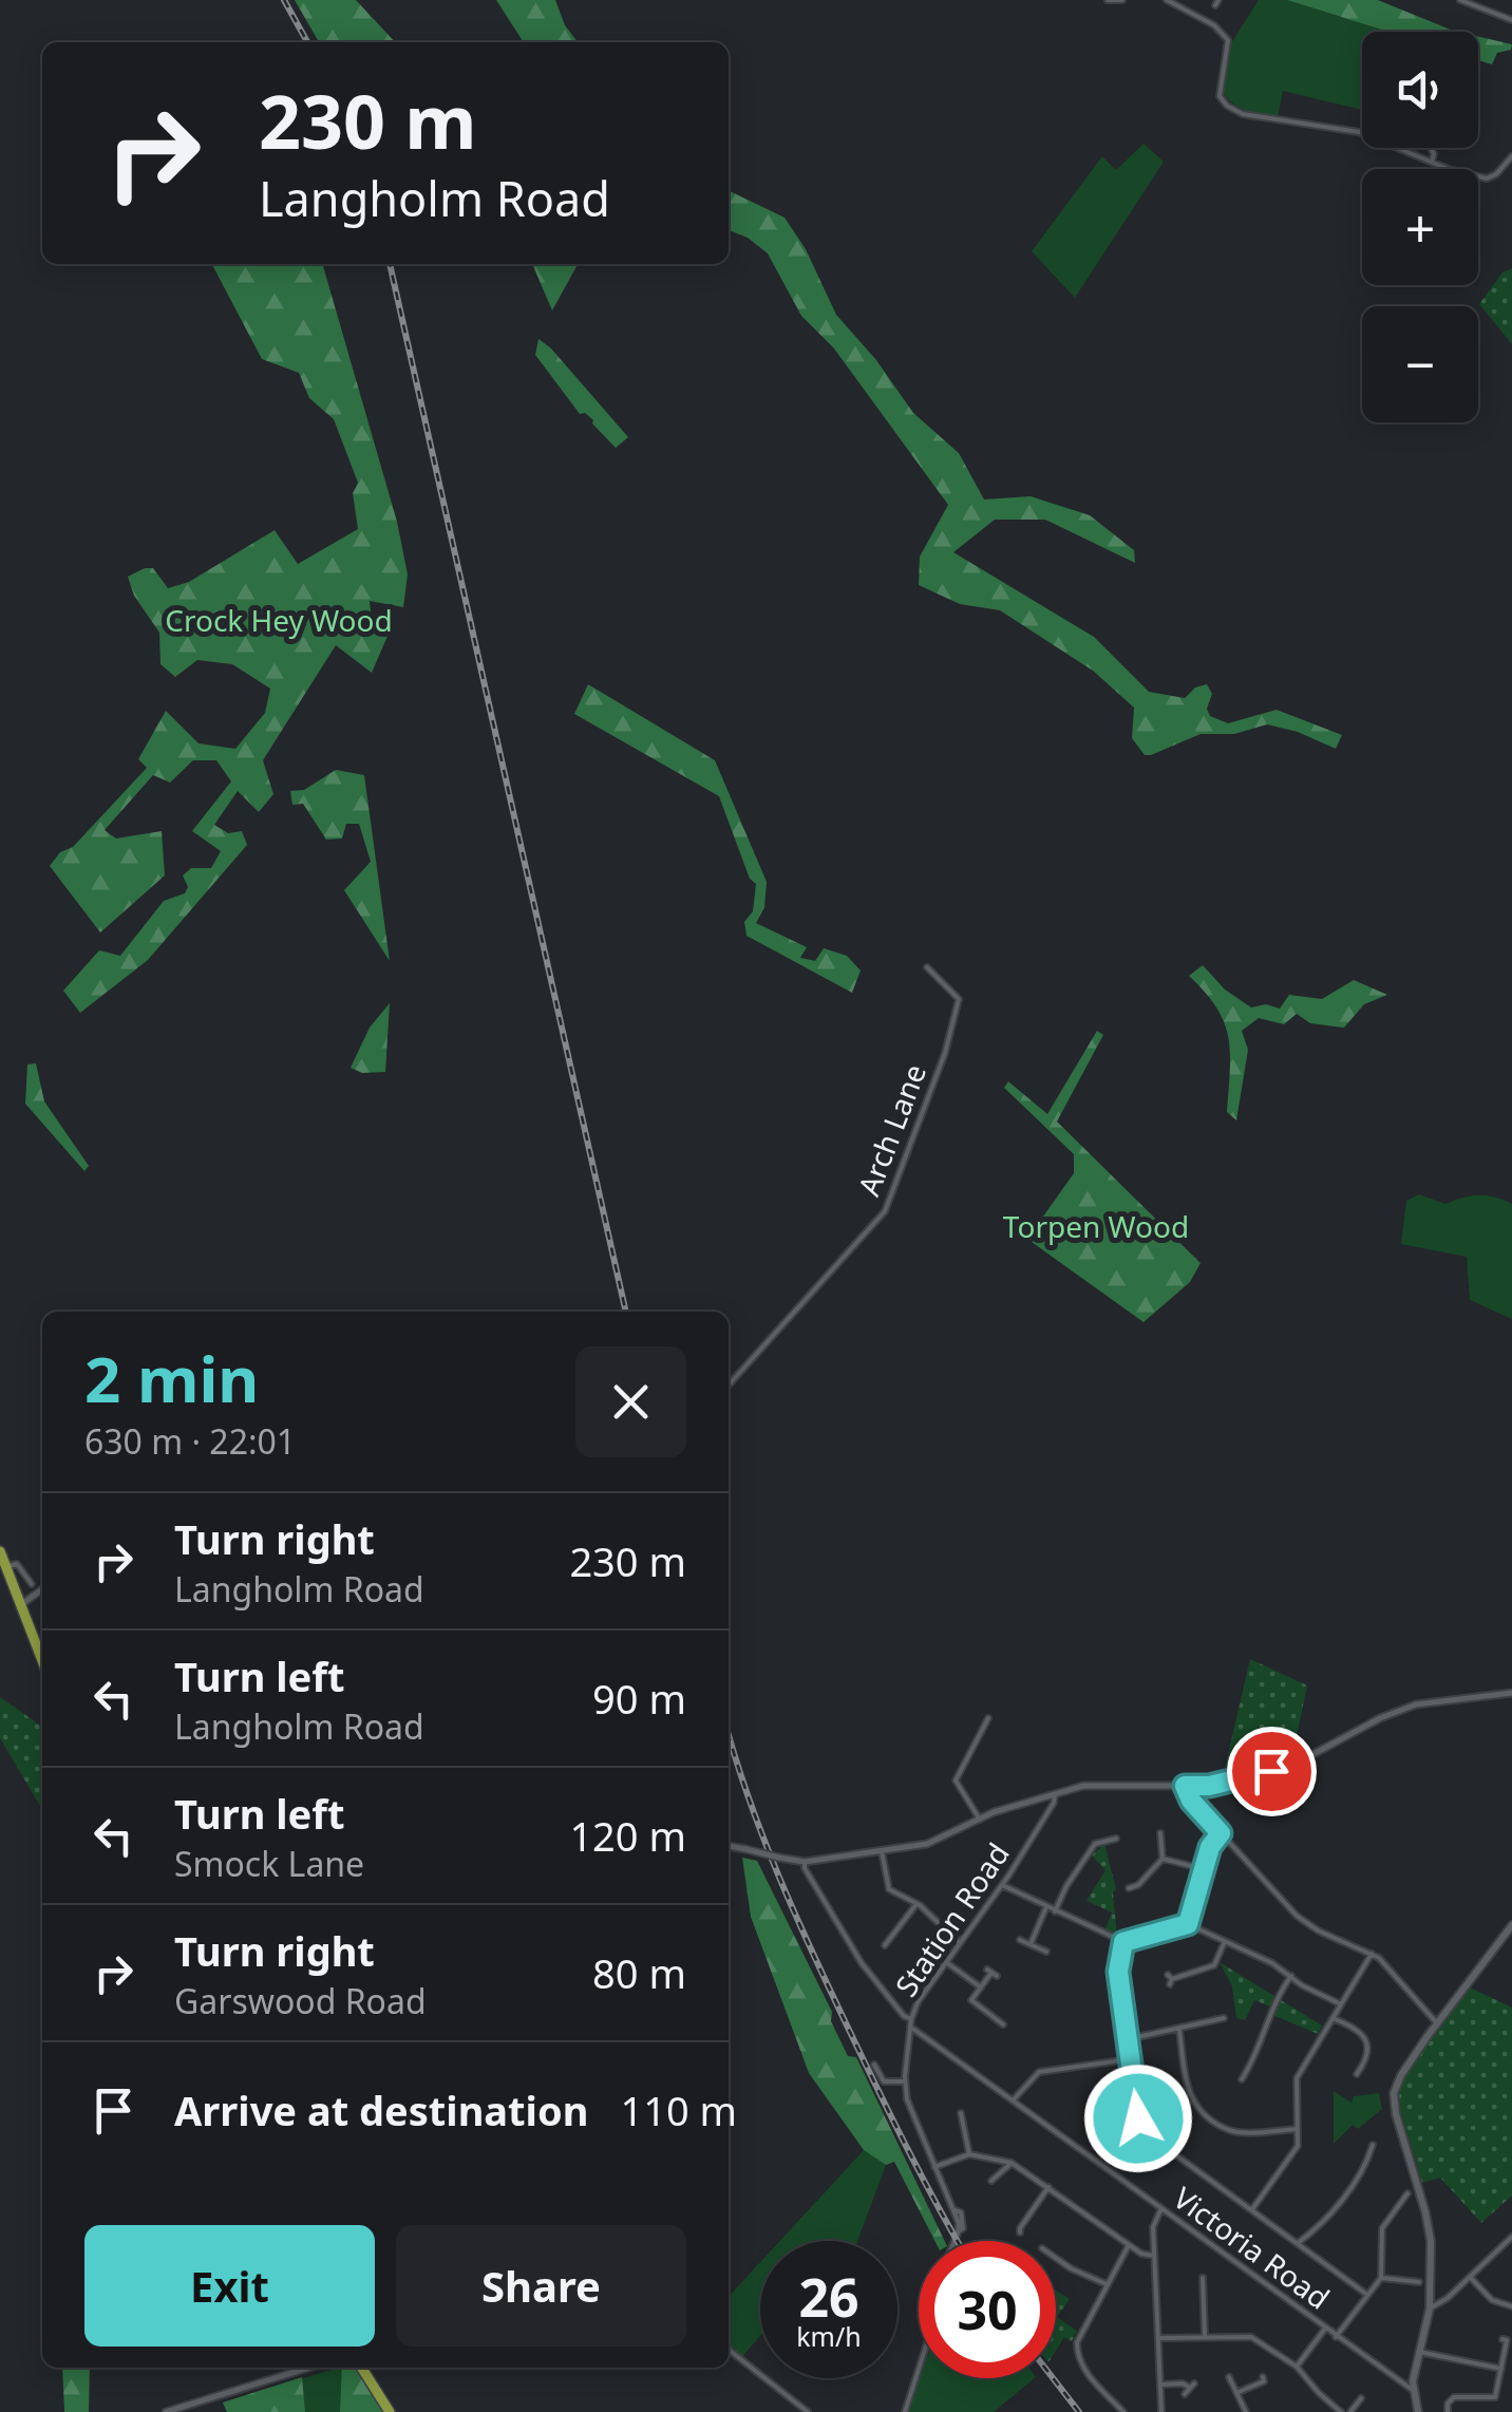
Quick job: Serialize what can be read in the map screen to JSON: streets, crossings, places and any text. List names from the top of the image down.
{
  "streets": {
    "street": ["Arch Lane", "Station Road", "Victoria Road"]
  },
  "crossings": [
    ["Station Road", "Victoria Road"]
  ],
  "parks": ["Crock Hey Wood", "Torpen Wood"],
  "page": {
    "map_buttons": ["+", "−"],
    "turn": ["230 m", "Langholm Road"],
    "heading": ["2 min", "630 m · 22:01"],
    "list": [
      {
        "name": "Turn right",
        "note": "Langholm Road",
        "value": "230 m"
      },
      {
        "name": "Turn left",
        "note": "Langholm Road",
        "value": "90 m"
      },
      {
        "name": "Turn left",
        "note": "Smock Lane",
        "value": "120 m"
      },
      {
        "name": "Turn right",
        "note": "Garswood Road",
        "value": "80 m"
      },
      {
        "name": "Arrive at destination",
        "value": "110 m"
      }
    ],
    "buttons": ["Exit", "Share"],
    "speed": "26 km/h",
    "limit": "30"
  }
}
